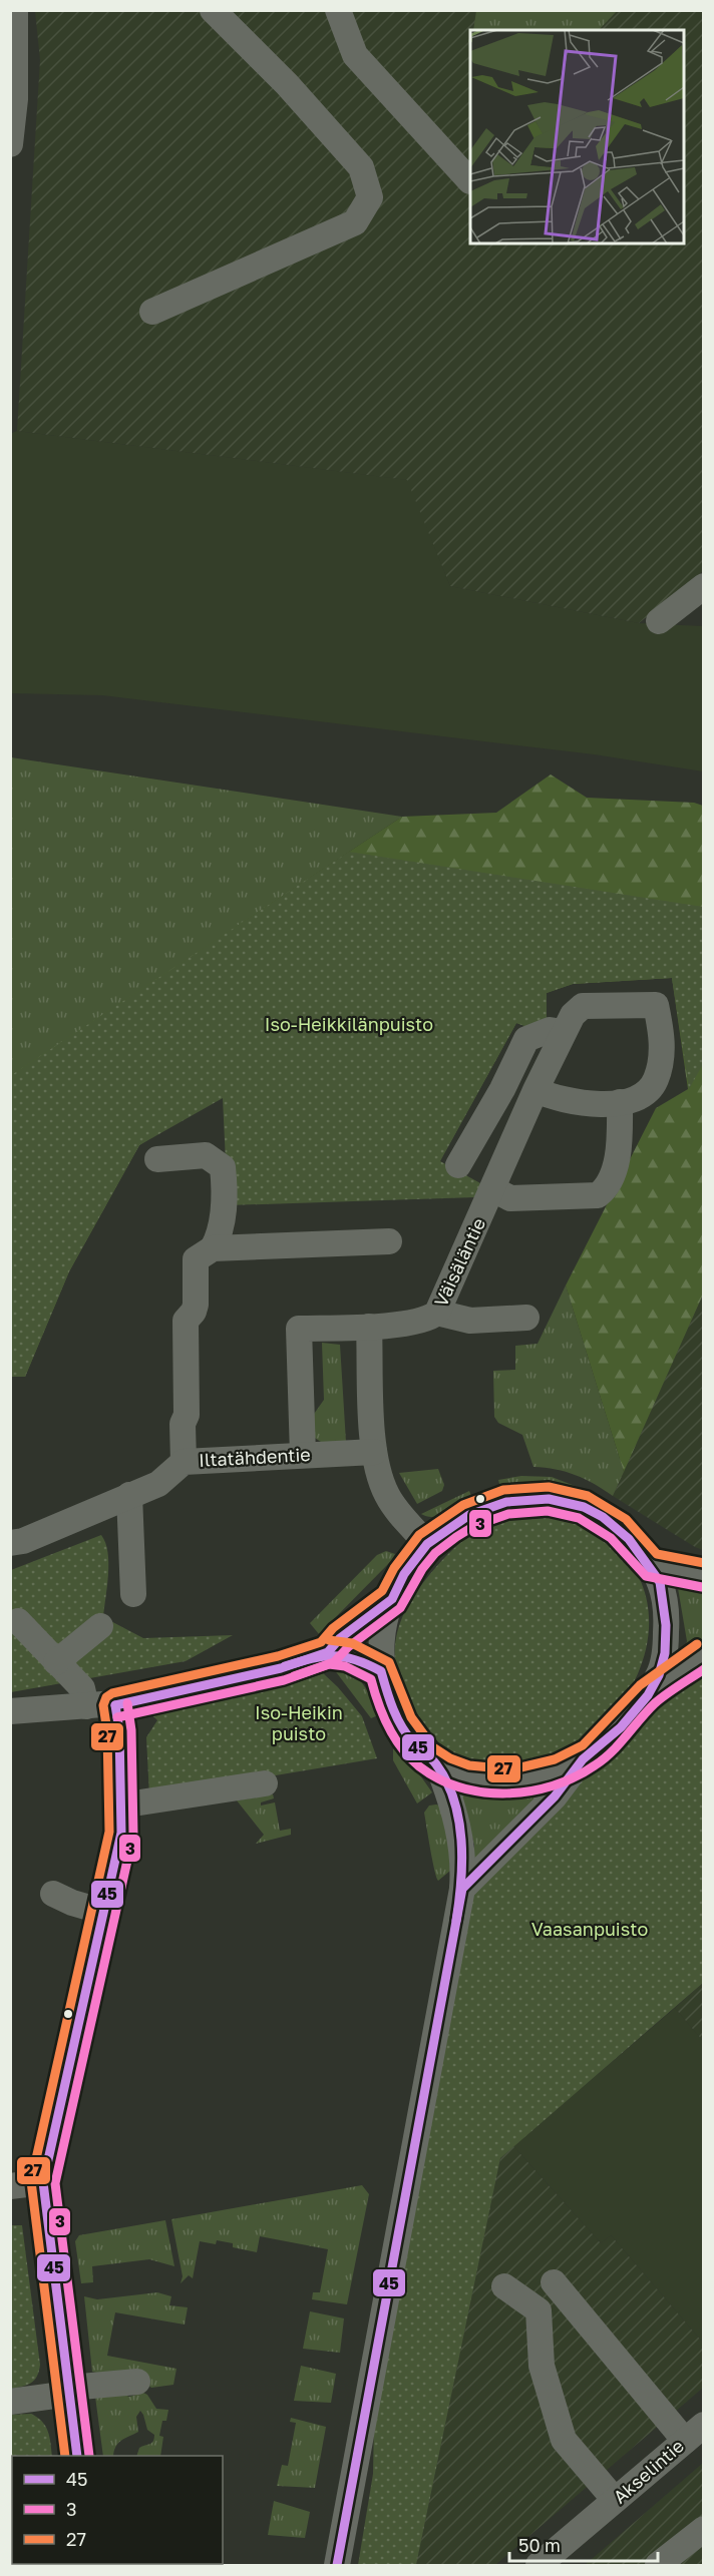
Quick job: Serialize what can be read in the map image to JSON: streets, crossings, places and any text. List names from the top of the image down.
{
  "streets": {
    "street": ["Väisäläntie", "Iltatähdentie", "Akselintie"]
  },
  "crossings": [
    ["Väisäläntie", "Iltatähdentie"]
  ],
  "parks": ["Iso-Heikkilänpuisto", "Iso-Heikin puisto", "Vaasanpuisto"],
  "lines": ["transit line 27", "transit line 45", "transit line 3"],
  "legend": ["45", "3", "27"],
  "scale_bar": "50 m"
}
